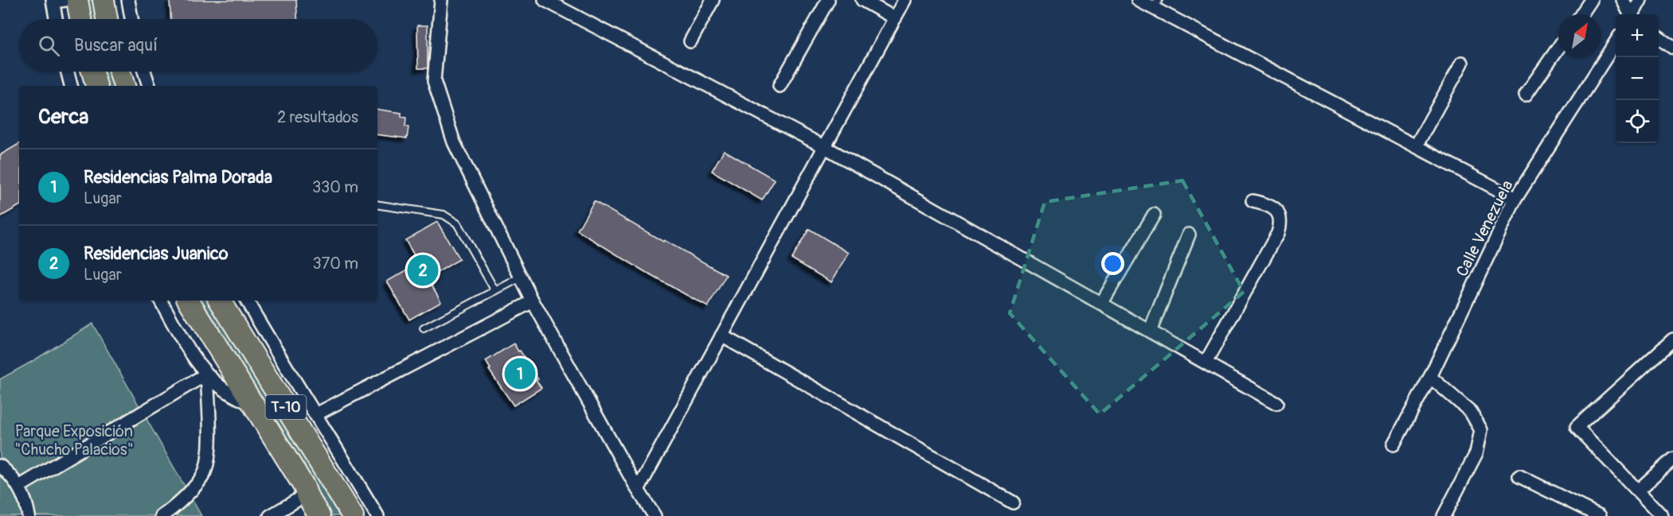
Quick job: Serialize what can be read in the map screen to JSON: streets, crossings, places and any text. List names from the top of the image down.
{
  "streets": {
    "highway": ["T-10"],
    "street": ["Calle Venezuela"]
  },
  "parks": ["Parque Exposición \"Chucho Palacios\""],
  "north": "top right",
  "page": {
    "map_buttons": ["+", "−"],
    "search": "Buscar aquí",
    "heading": ["Cerca", "2 resultados"],
    "list": [
      {
        "mark": "1",
        "name": "Residencias Palma Dorada",
        "note": "Lugar",
        "value": "330 m"
      },
      {
        "mark": "2",
        "name": "Residencias Juanico",
        "note": "Lugar",
        "value": "370 m"
      }
    ],
    "pins": ["2", "1"]
  }
}
